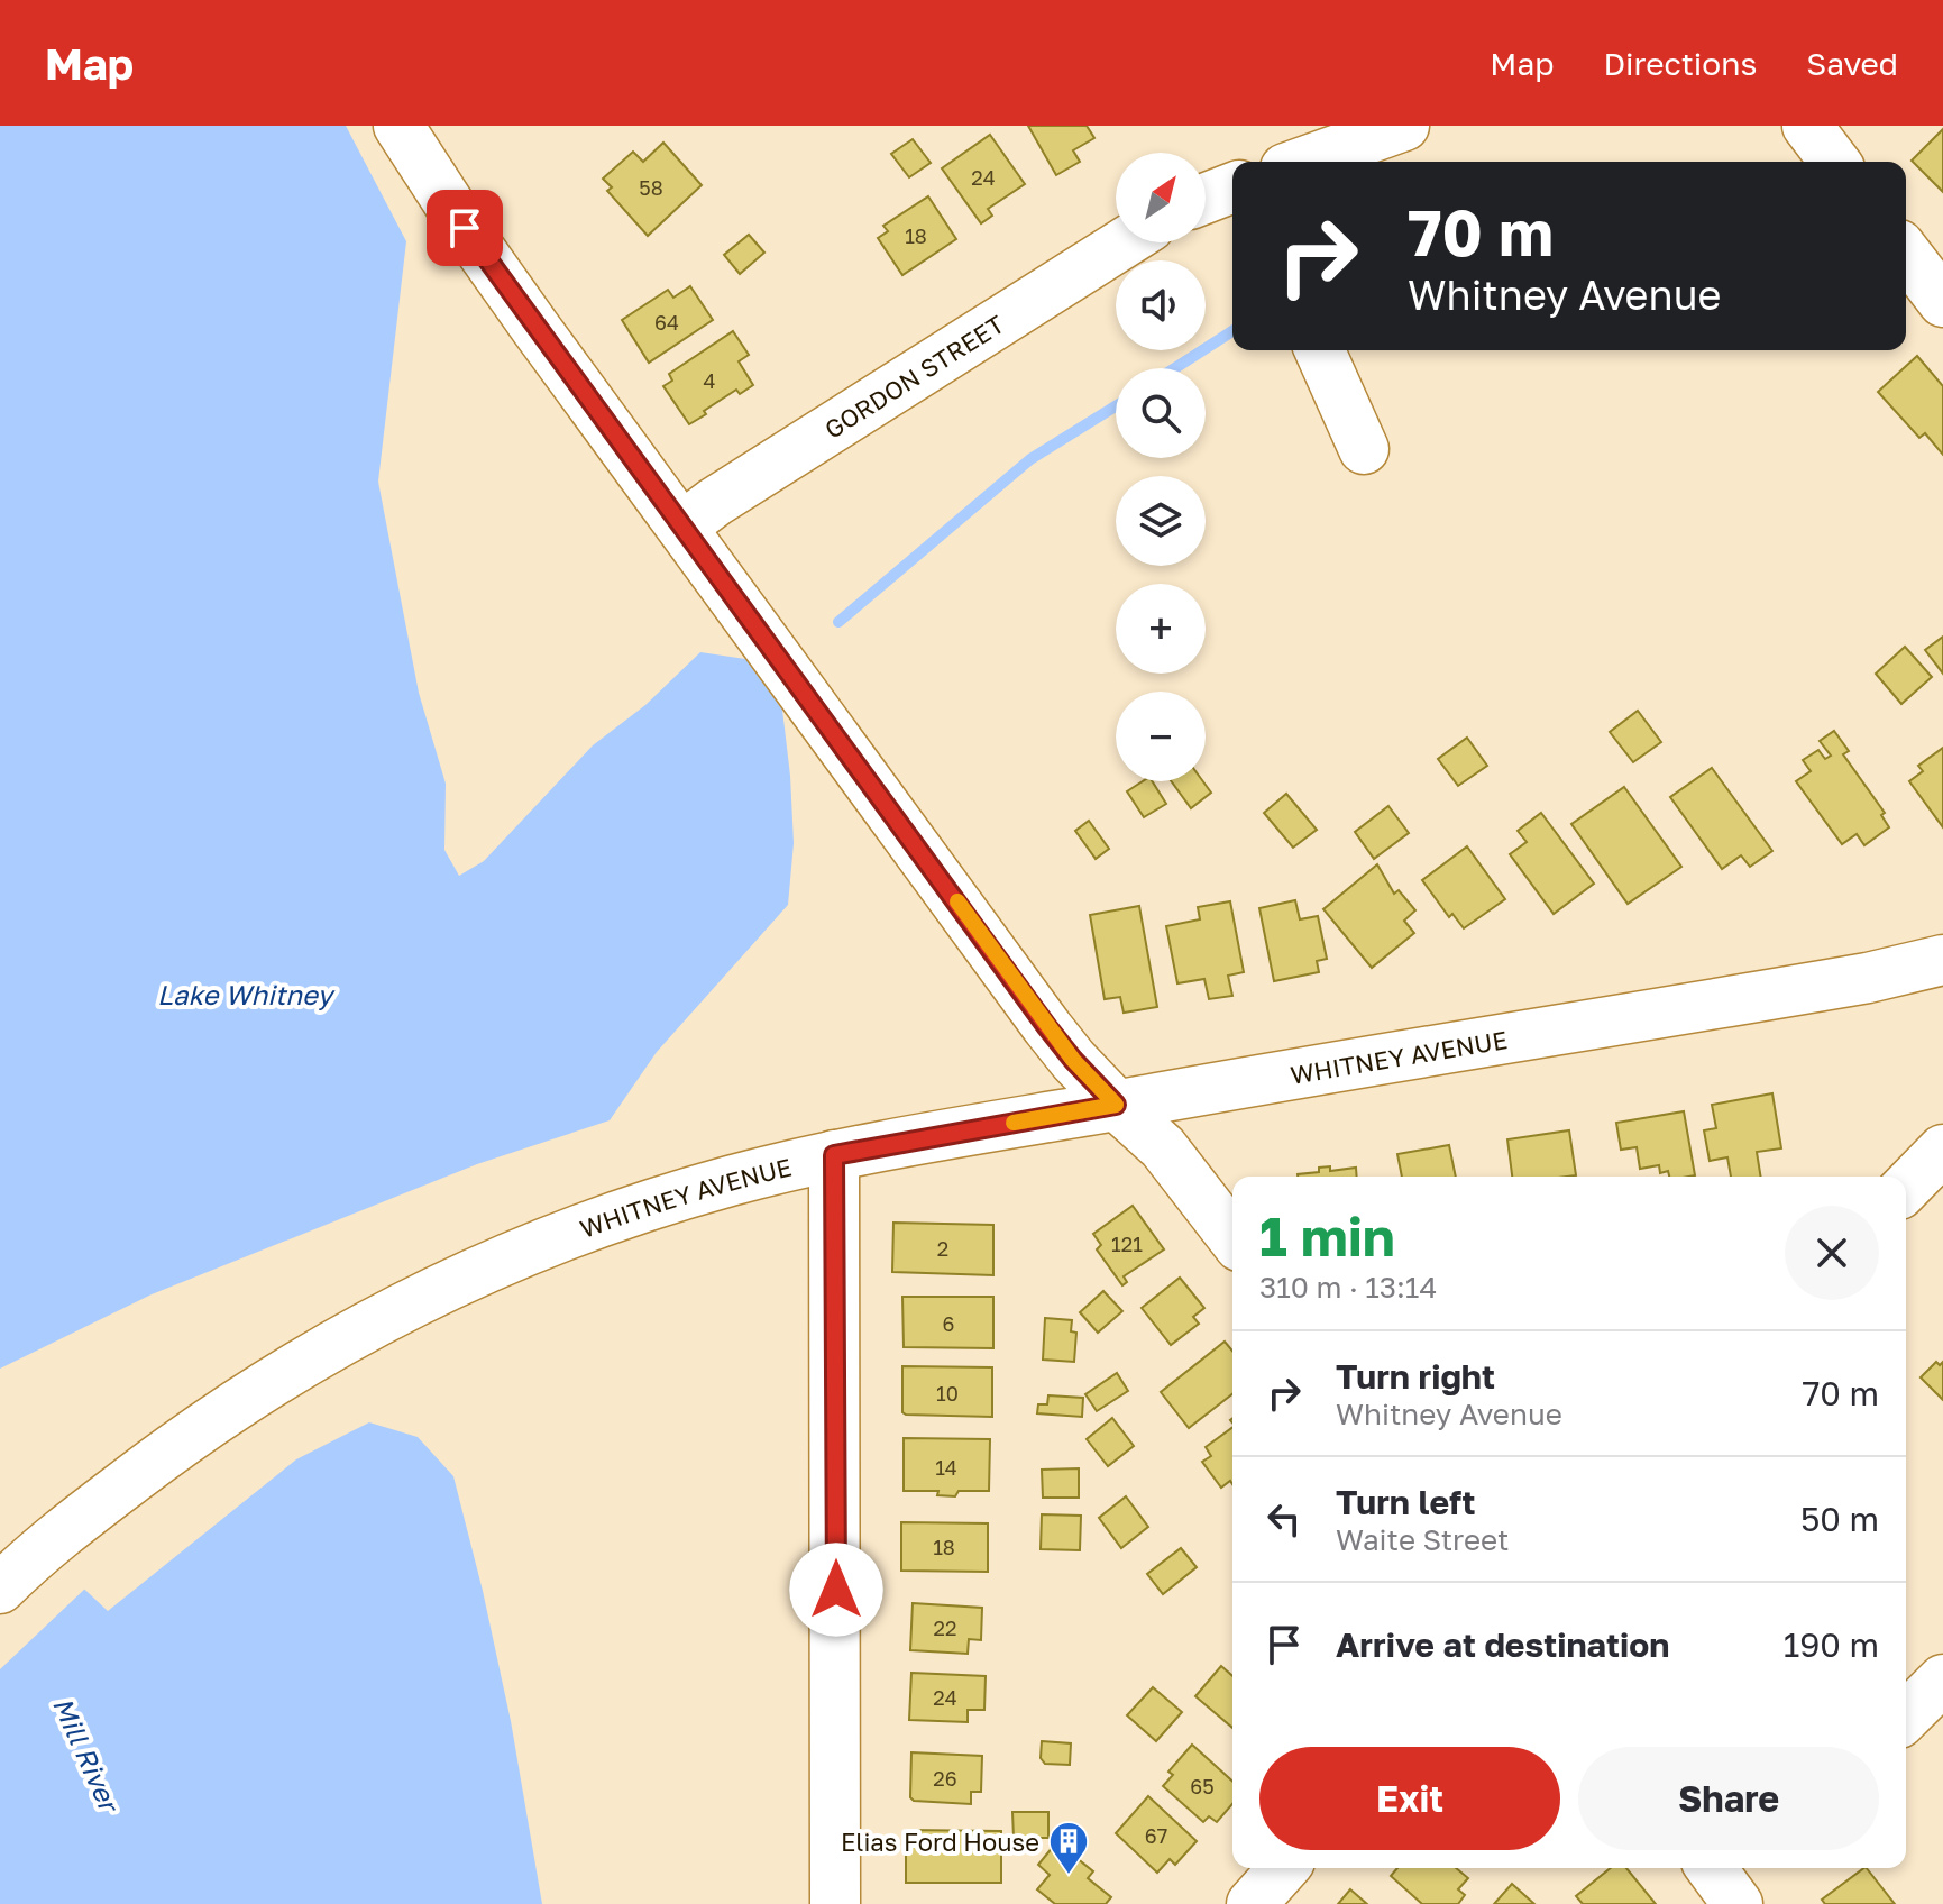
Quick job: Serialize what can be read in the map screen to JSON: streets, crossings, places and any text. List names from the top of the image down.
{
  "streets": {
    "street": ["GORDON STREET", "WHITNEY AVENUE"]
  },
  "water": ["Lake Whitney", "Mill River"],
  "places": {
    "building": ["Elias Ford House"]
  },
  "house_numbers": [
    "24",
    "58",
    "18",
    "64",
    "4",
    "121",
    "2",
    "6",
    "10",
    "14",
    "18",
    "22",
    "24",
    "26",
    "65",
    "67"
  ],
  "north": "top right",
  "page": {
    "header": "Map",
    "nav": ["Map", "Directions", "Saved"],
    "map_buttons": ["+", "−"],
    "turn": ["70 m", "Whitney Avenue"],
    "heading": ["1 min", "310 m · 13:14"],
    "list": [
      {
        "name": "Turn right",
        "note": "Whitney Avenue",
        "value": "70 m"
      },
      {
        "name": "Turn left",
        "note": "Waite Street",
        "value": "50 m"
      },
      {
        "name": "Arrive at destination",
        "value": "190 m"
      }
    ],
    "buttons": ["Exit", "Share"]
  }
}
